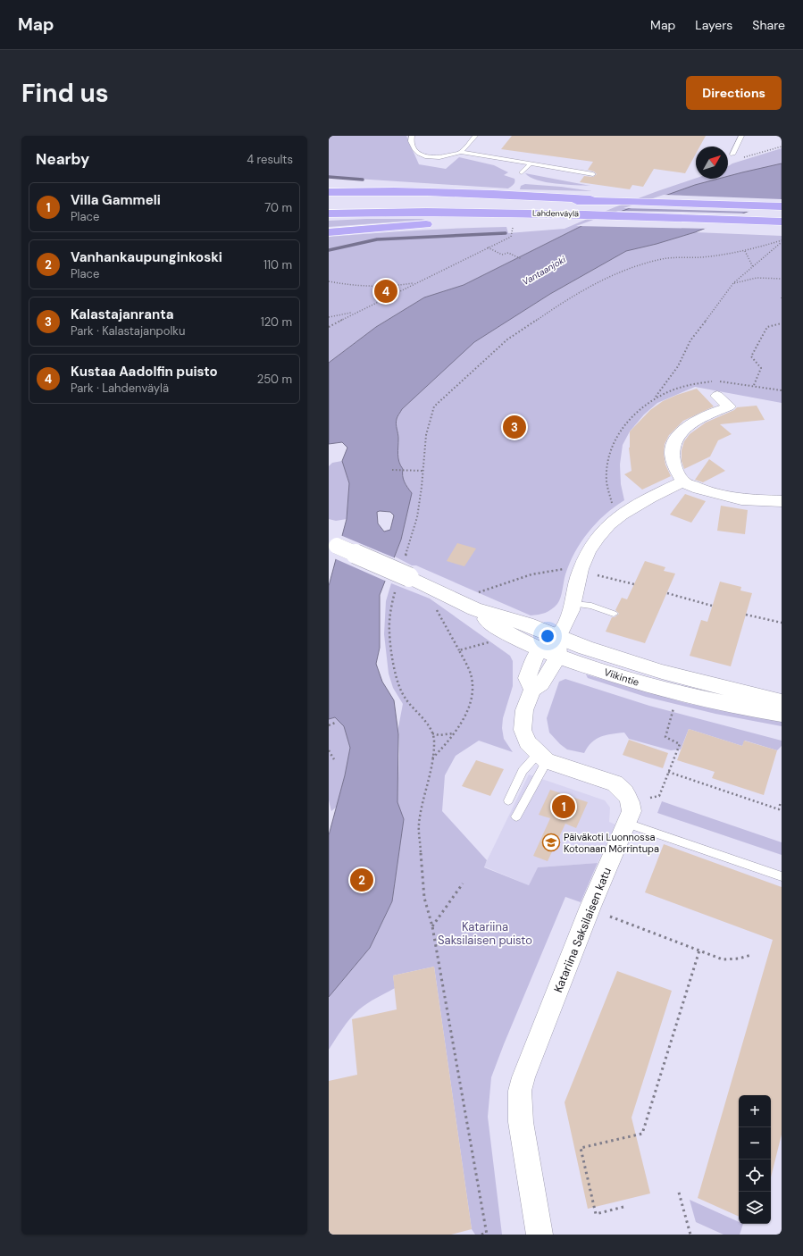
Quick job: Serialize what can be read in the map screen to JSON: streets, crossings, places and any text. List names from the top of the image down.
{
  "streets": {
    "highway": ["Lahdenväylä"],
    "main road": ["Viikintie"],
    "street": ["Katariina Saksilaisen katu"]
  },
  "crossings": [
    ["Viikintie", "Katariina Saksilaisen katu"]
  ],
  "water": ["Vantaanjoki"],
  "parks": ["Katariina Saksilaisen puisto"],
  "places": {
    "school or university": ["Päiväkoti Luonnossa Kotonaan Mörrintupa"]
  },
  "north": "top right",
  "page": {
    "header": "Map",
    "nav": ["Map", "Layers", "Share"],
    "buttons": "Directions",
    "title": "Find us",
    "heading": ["Nearby", "4 results"],
    "list": [
      {
        "mark": "1",
        "name": "Villa Gammeli",
        "note": "Place",
        "value": "70 m"
      },
      {
        "mark": "2",
        "name": "Vanhankaupunginkoski",
        "note": "Place",
        "value": "110 m"
      },
      {
        "mark": "3",
        "name": "Kalastajanranta",
        "note": "Park · Kalastajanpolku",
        "value": "120 m"
      },
      {
        "mark": "4",
        "name": "Kustaa Aadolfin puisto",
        "note": "Park · Lahdenväylä",
        "value": "250 m"
      }
    ],
    "pins": [
      "4",
      "3",
      "1",
      "2"
    ],
    "map_buttons": ["+", "−"]
  }
}
